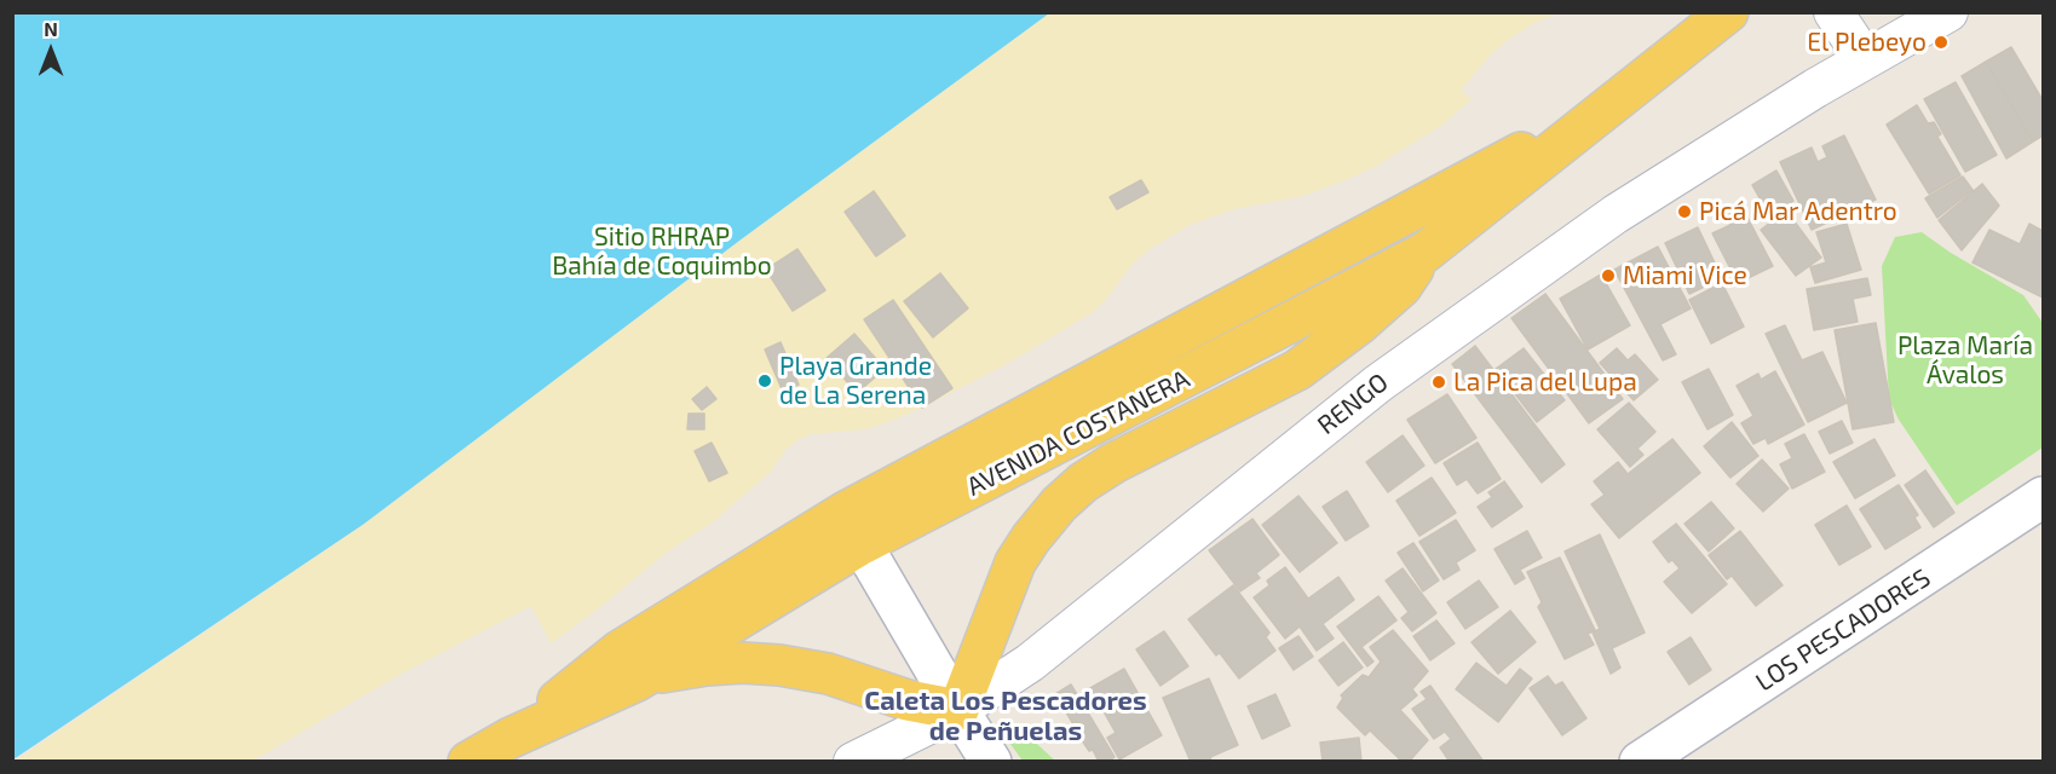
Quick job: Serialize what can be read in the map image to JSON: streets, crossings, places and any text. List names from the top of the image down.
{
  "streets": {
    "main road": ["AVENIDA COSTANERA"],
    "street": ["RENGO", "LOS PESCADORES"]
  },
  "districts": ["Caleta Los Pescadores de Peñuelas"],
  "parks": ["Sitio RHRAP Bahía de Coquimbo", "Plaza María Ávalos"],
  "places": [
    "El Plebeyo",
    "Picá Mar Adentro",
    "Miami Vice",
    "Playa Grande de La Serena",
    "La Pica del Lupa"
  ],
  "north": "top"
}
